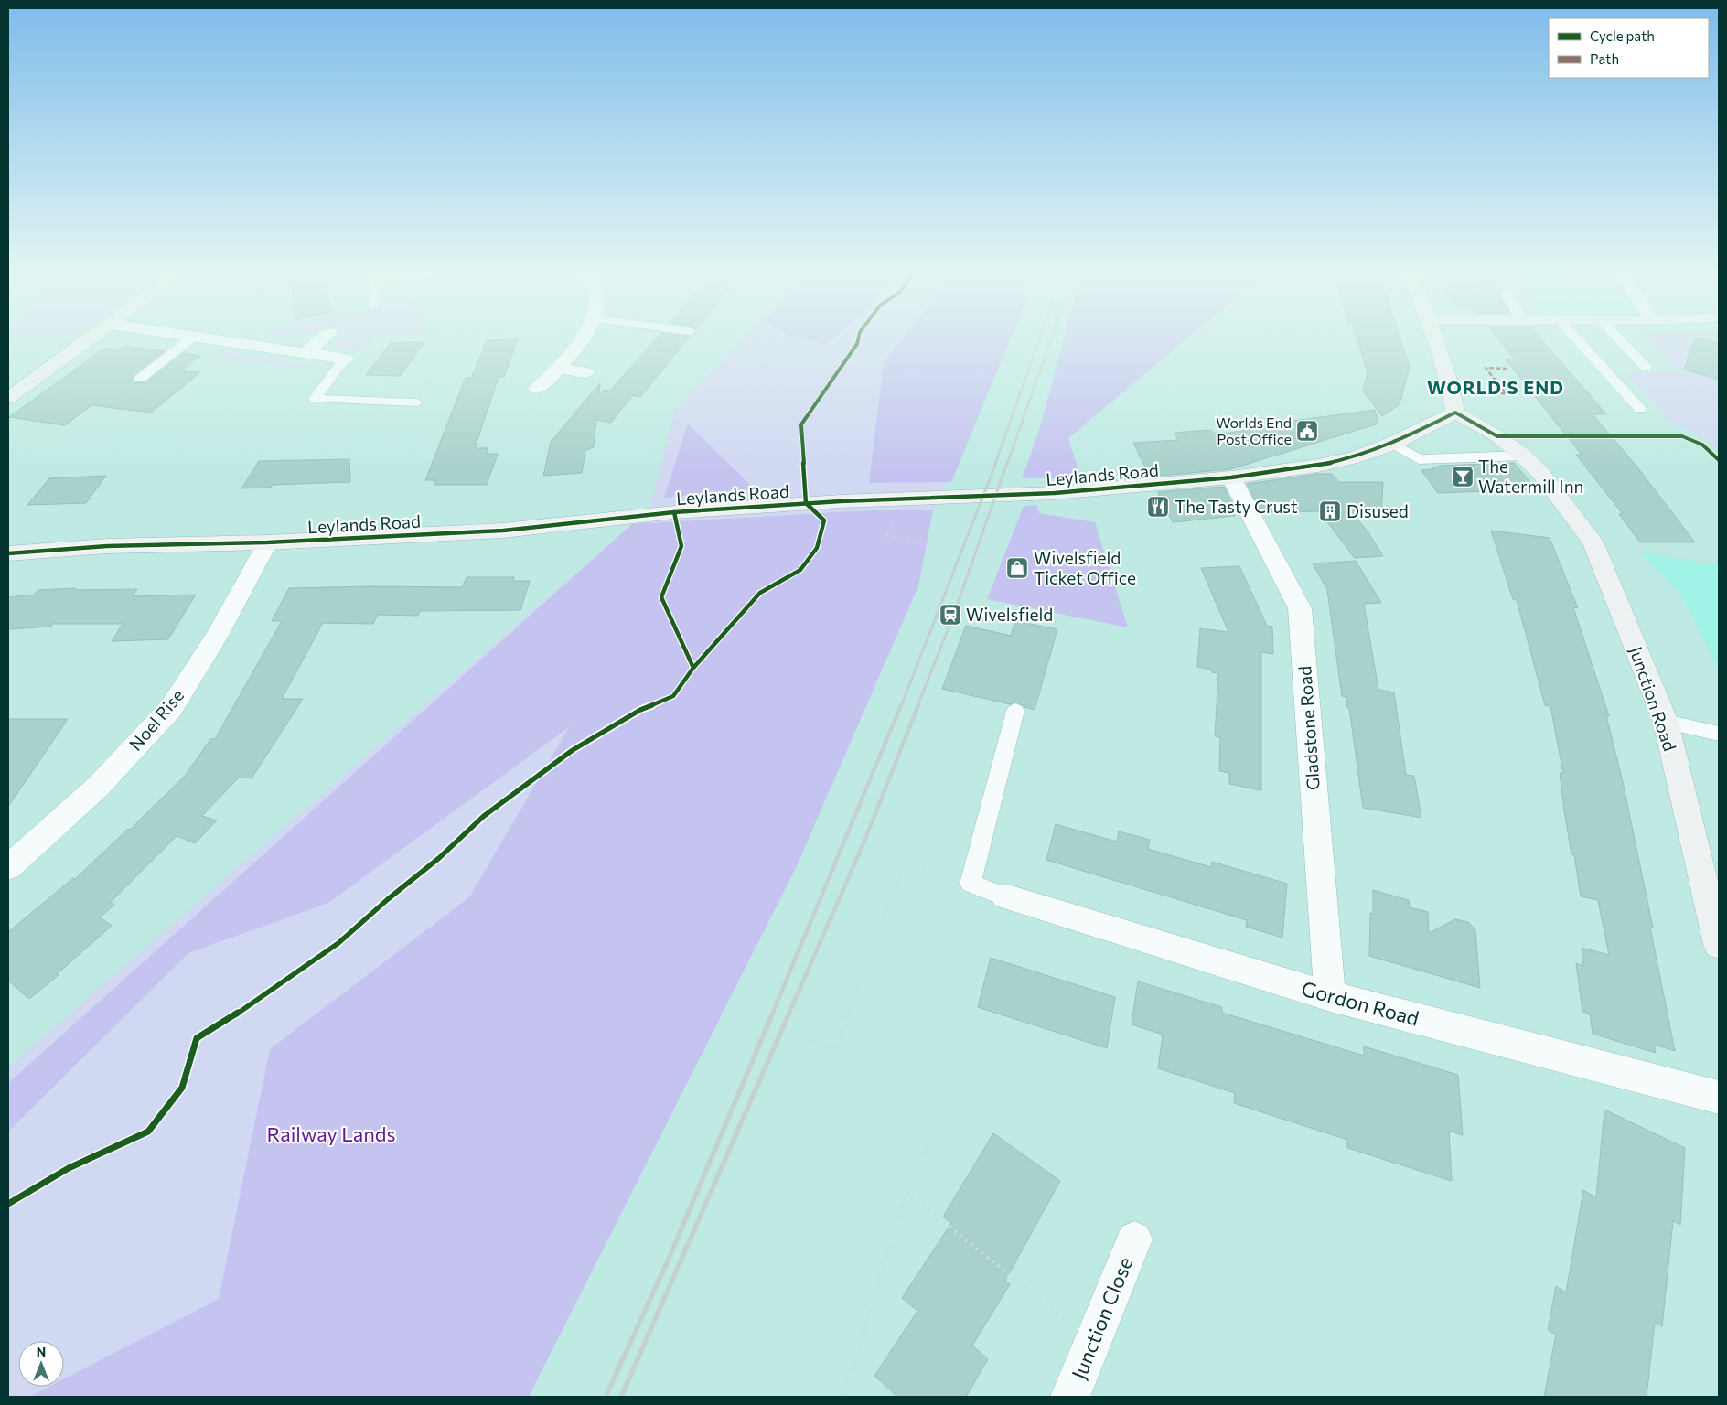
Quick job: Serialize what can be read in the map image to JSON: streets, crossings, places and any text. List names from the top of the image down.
{
  "streets": {
    "street": [
      "Leylands Road",
      "Junction Road",
      "Noel Rise",
      "Gladstone Road",
      "Gordon Road",
      "Junction Close"
    ]
  },
  "crossings": [
    ["Leylands Road", "Noel Rise"],
    ["Leylands Road", "Gladstone Road"],
    ["Gladstone Road", "Gordon Road"]
  ],
  "districts": ["WORLD'S END"],
  "parks": ["Railway Lands"],
  "places": {
    "public building": ["Worlds End Post Office"],
    "bar": ["The Watermill Inn"],
    "restaurant": ["The Tasty Crust"],
    "building": ["Disused"],
    "shop": ["Wivelsfield Ticket Office"],
    "station": ["Wivelsfield"]
  },
  "legend": ["Cycle path", "Path"],
  "north": "top"
}
